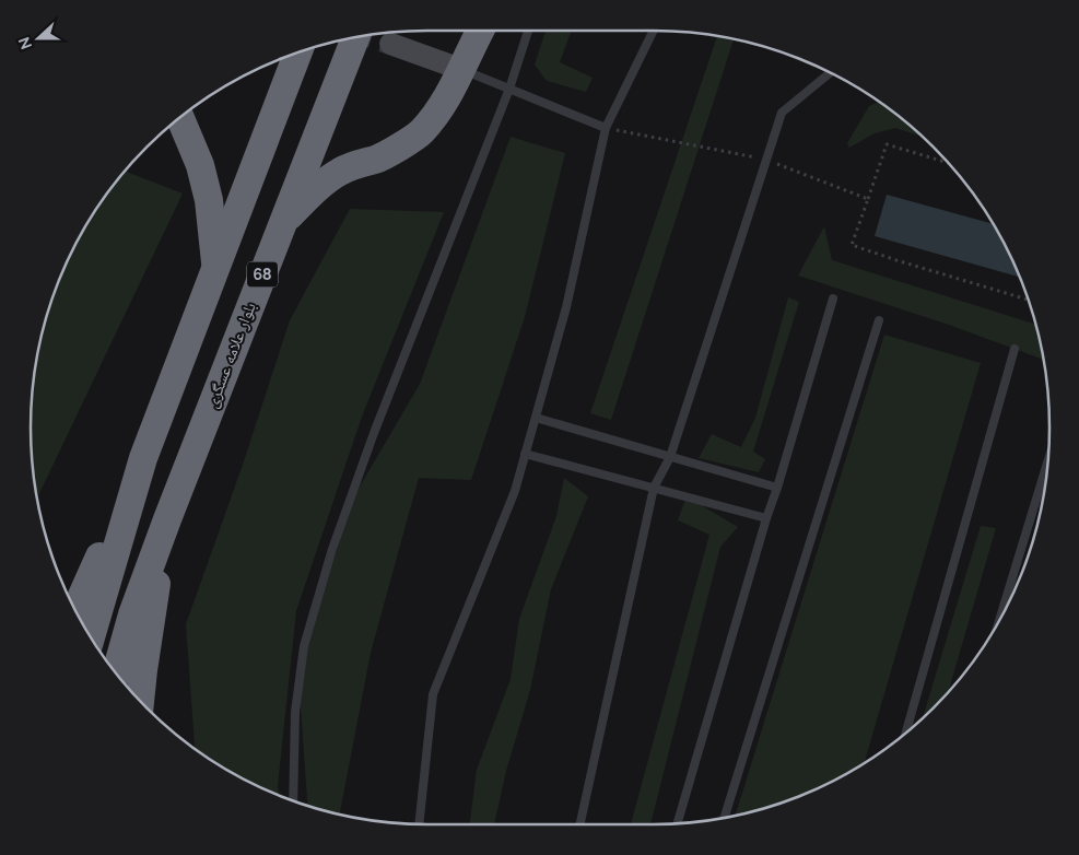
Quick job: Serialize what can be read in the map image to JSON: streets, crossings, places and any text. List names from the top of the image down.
{
  "streets": {
    "highway": ["68", "بلوار علامه عسگری"]
  },
  "north": "left"
}
